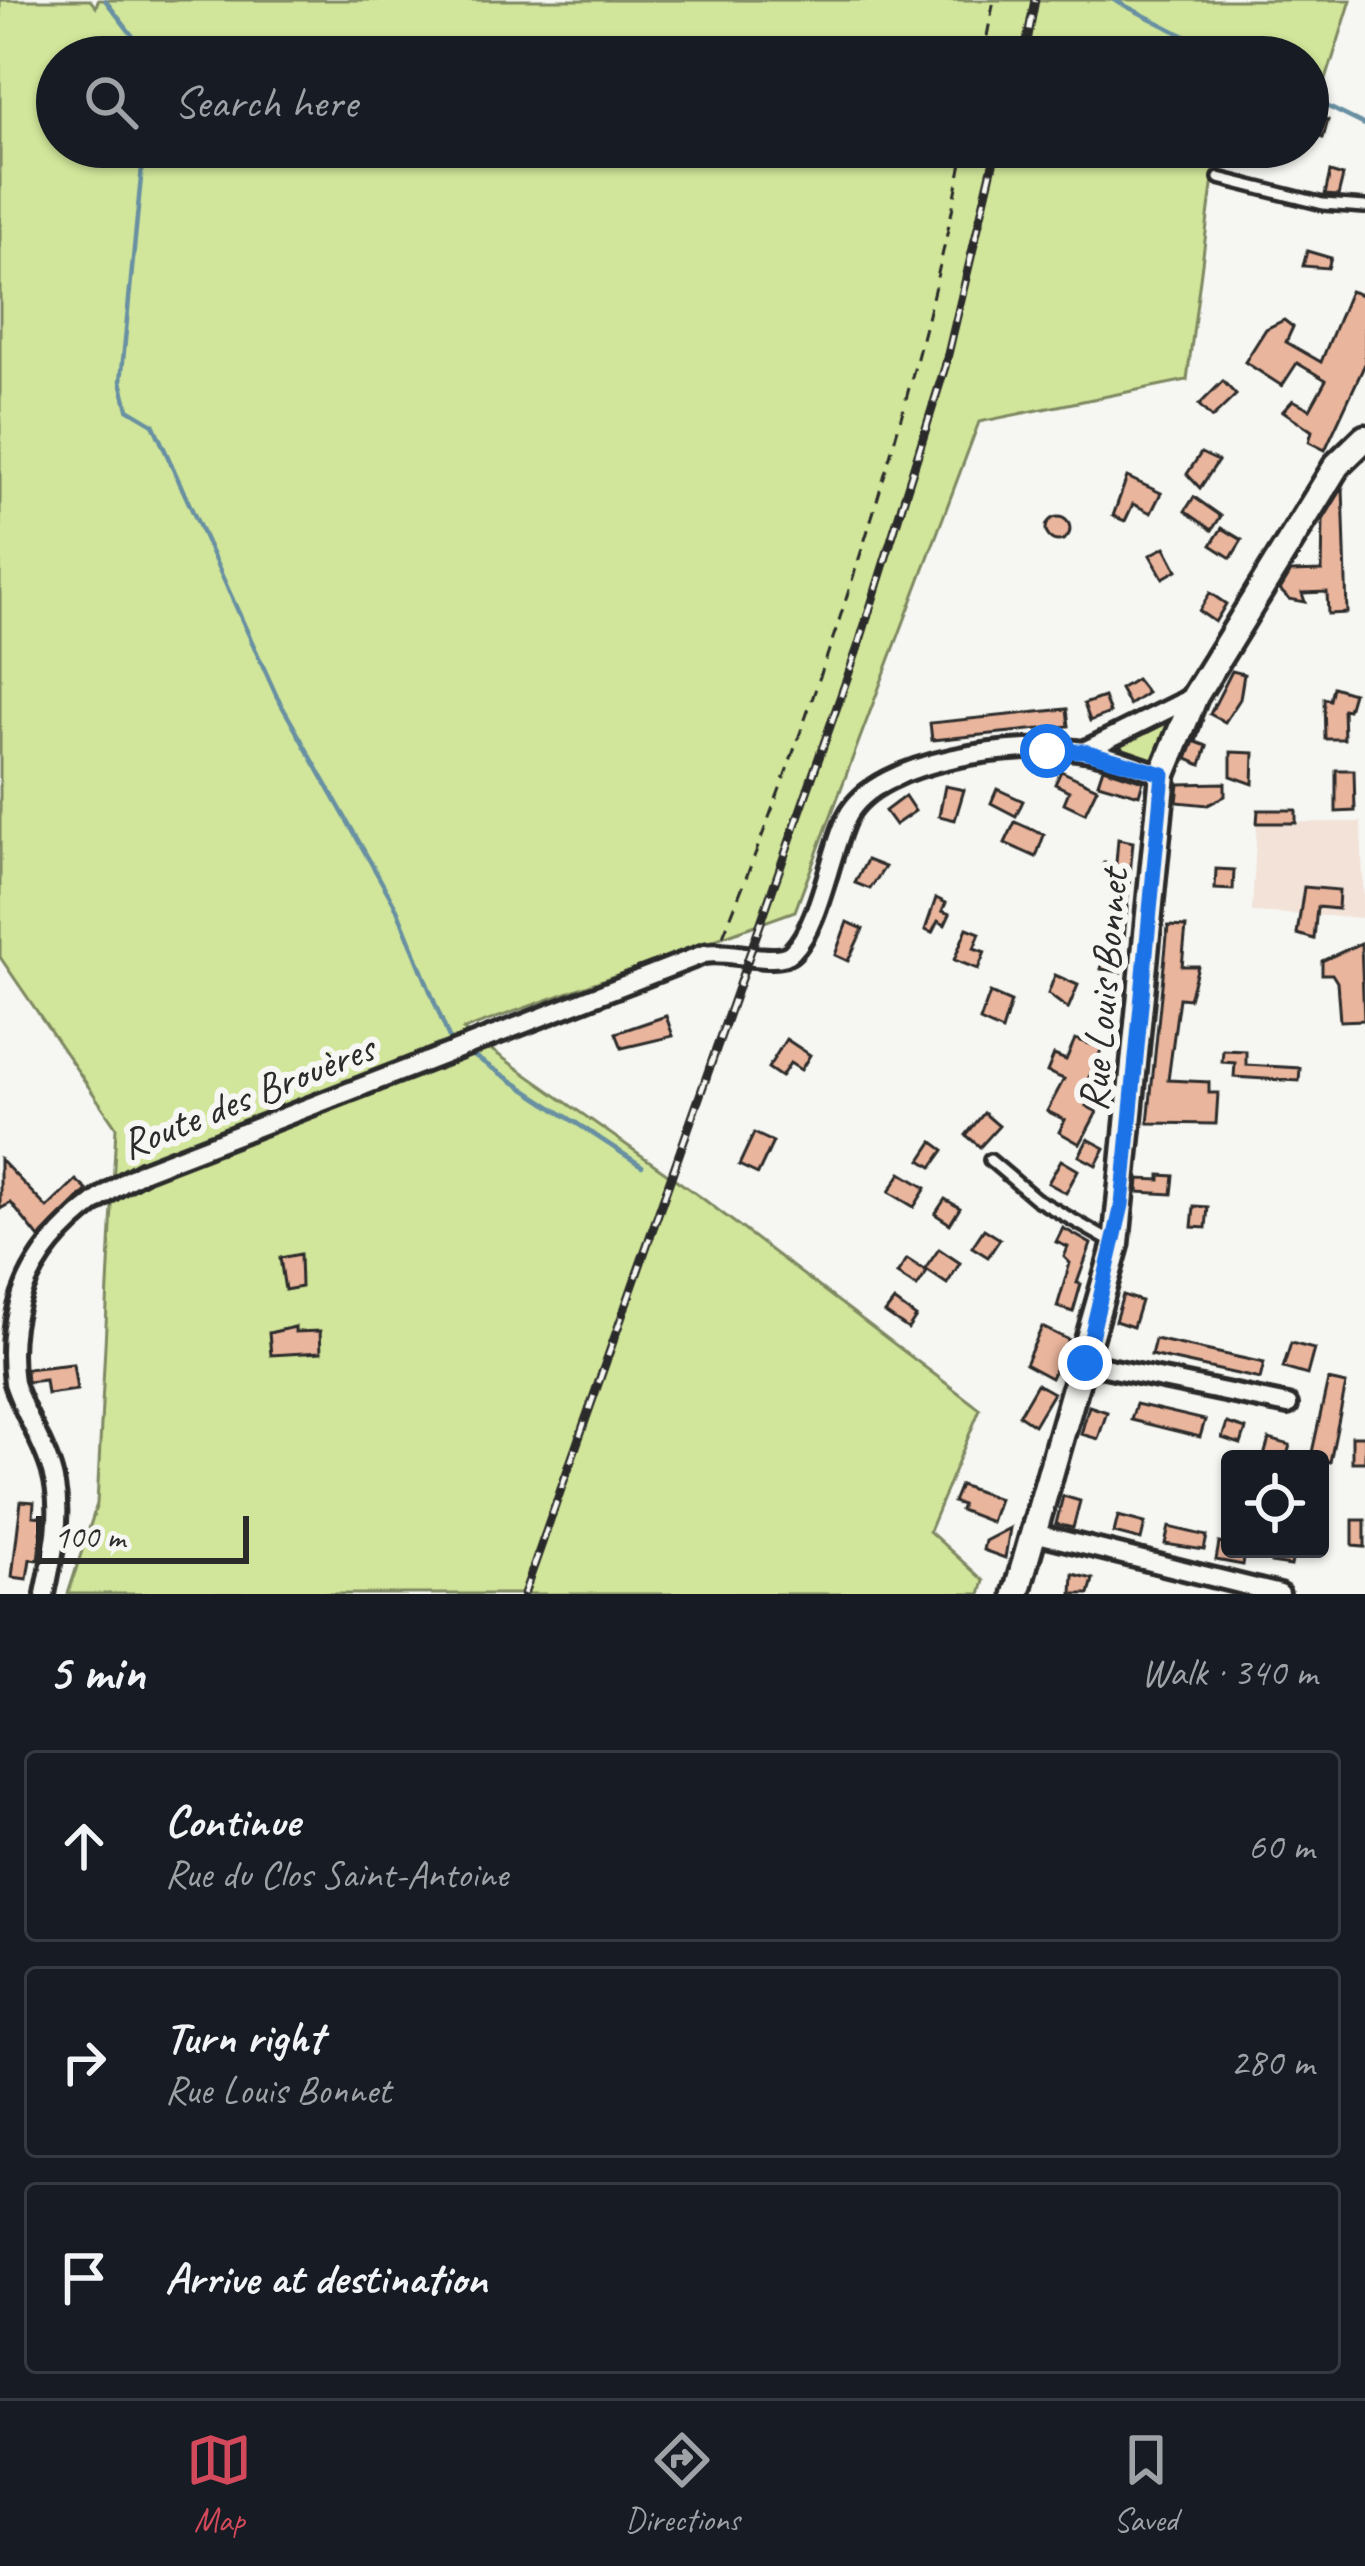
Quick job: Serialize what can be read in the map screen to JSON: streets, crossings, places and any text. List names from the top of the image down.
{
  "streets": {
    "street": ["Rue Louis Bonnet", "Route des Brouères"]
  },
  "scale_bar": "100 m",
  "page": {
    "search": "Search here",
    "scale": "100 m",
    "heading": ["5 min", "Walk · 340 m"],
    "list": [
      ["Continue", "Rue du Clos Saint-Antoine", "60 m"],
      ["Turn right", "Rue Louis Bonnet", "280 m"],
      "Arrive at destination"
    ],
    "nav": ["Map", "Directions", "Saved"]
  }
}
